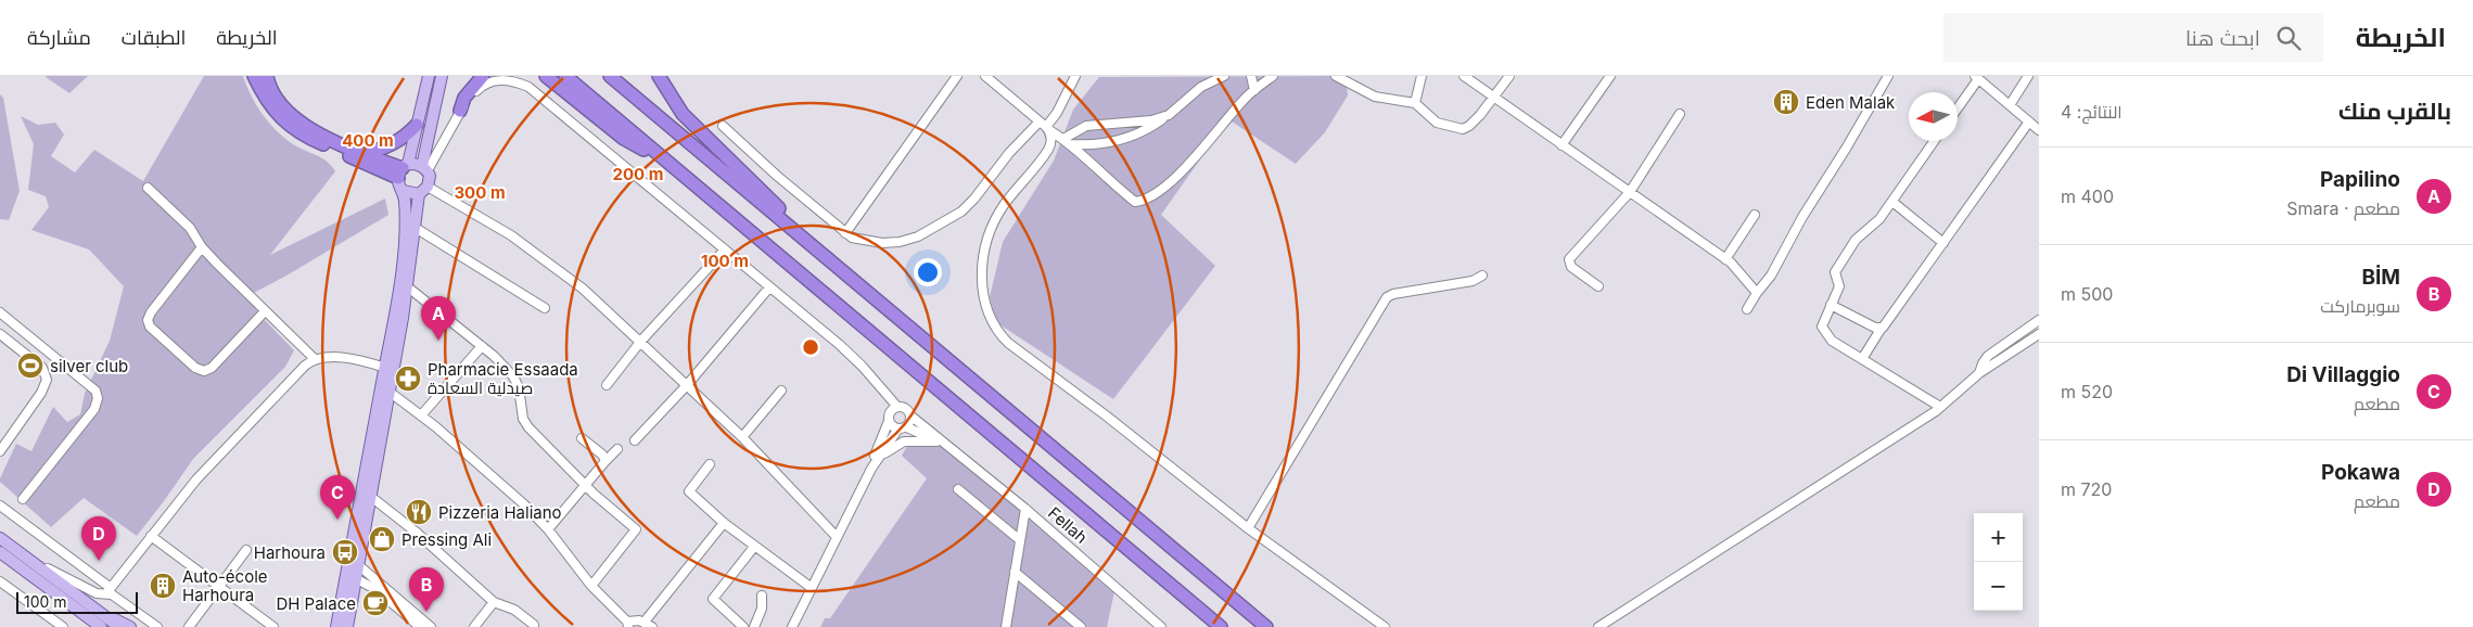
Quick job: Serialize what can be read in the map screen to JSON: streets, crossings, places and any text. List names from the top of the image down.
{
  "streets": {
    "street": ["Fellah"]
  },
  "places": {
    "building": ["Eden Malak", "Auto-école Harhoura"],
    "sports": ["silver club"],
    "pharmacy": ["Pharmacie Essaada صيدلية السعادة"],
    "restaurant": ["Pizzeria Haliano"],
    "shop": ["Pressing Ali"],
    "bus stop": ["Harhoura"],
    "cafe": ["DH Palace"]
  },
  "scale_bar": "100 m",
  "north": "left",
  "page": {
    "header": "الخريطة",
    "search": "ابحث هنا",
    "nav": ["الخريطة", "الطبقات", "مشاركة"],
    "heading": ["بالقرب منك", "النتائج: 4"],
    "list": [
      {
        "mark": "A",
        "name": "Papilino",
        "note": "مطعم · Smara",
        "value": "400 m"
      },
      {
        "mark": "B",
        "name": "BİM",
        "note": "سوبرماركت",
        "value": "500 m"
      },
      {
        "mark": "C",
        "name": "Di Villaggio",
        "note": "مطعم",
        "value": "520 m"
      },
      {
        "mark": "D",
        "name": "Pokawa",
        "note": "مطعم",
        "value": "720 m"
      }
    ],
    "pins": [
      "A",
      "C",
      "D",
      "B"
    ],
    "map_buttons": ["+", "−"],
    "scale": "100 m"
  },
  "rings": [
    "400 m",
    "200 m",
    "300 m",
    "100 m"
  ]
}
